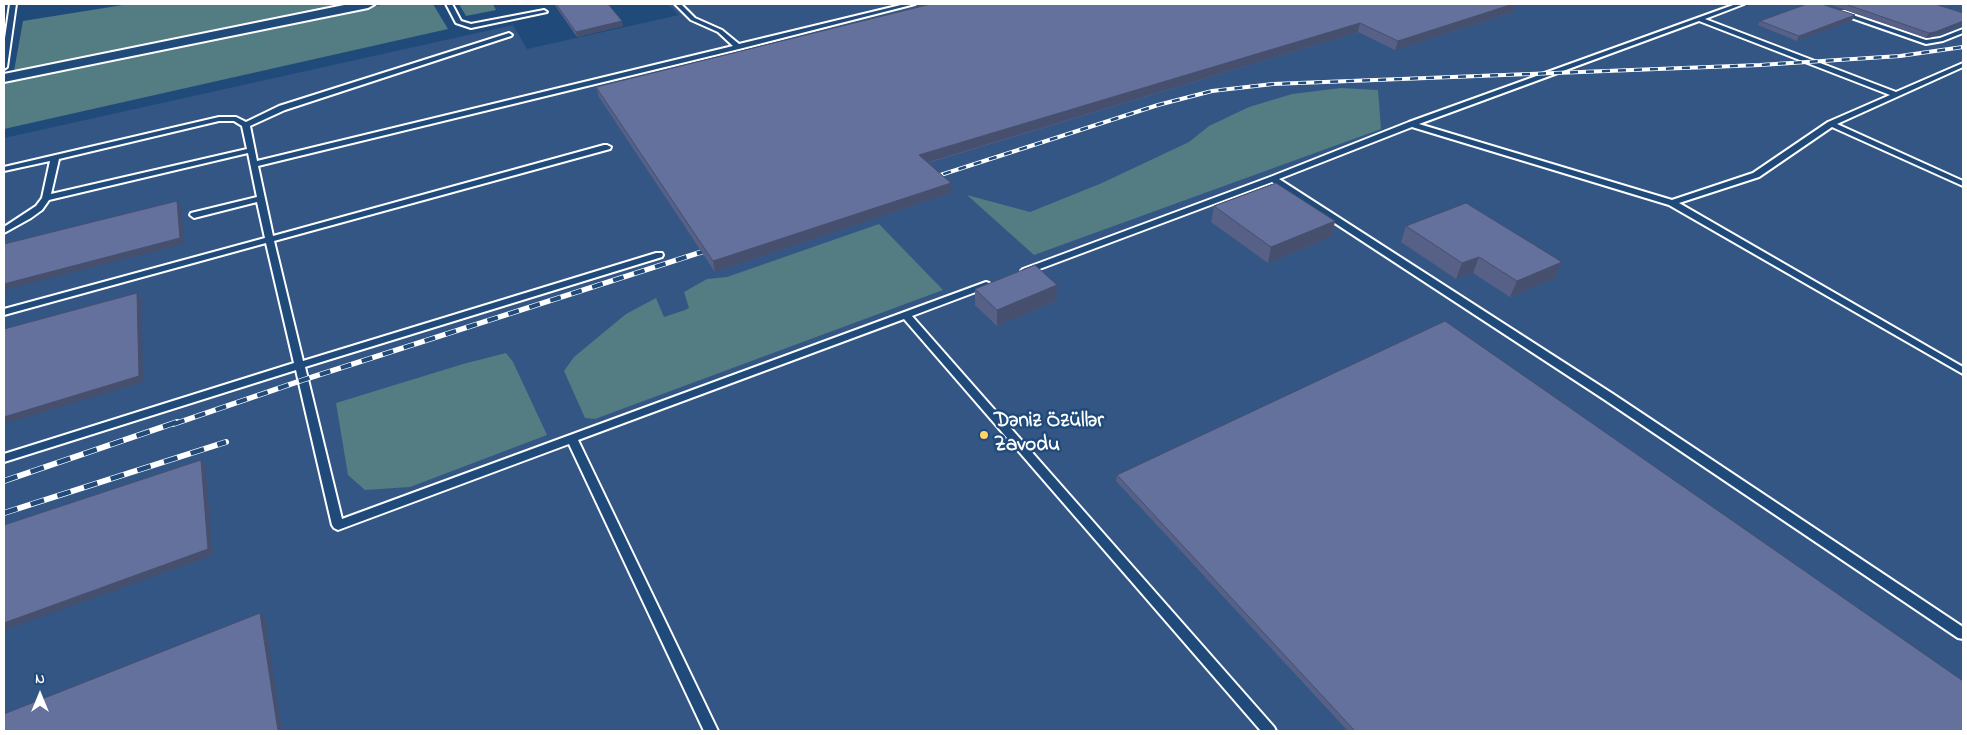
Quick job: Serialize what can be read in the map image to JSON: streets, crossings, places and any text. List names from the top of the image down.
{
  "places": ["Dəniz Özüllər Zavodu"],
  "north": "top"
}
